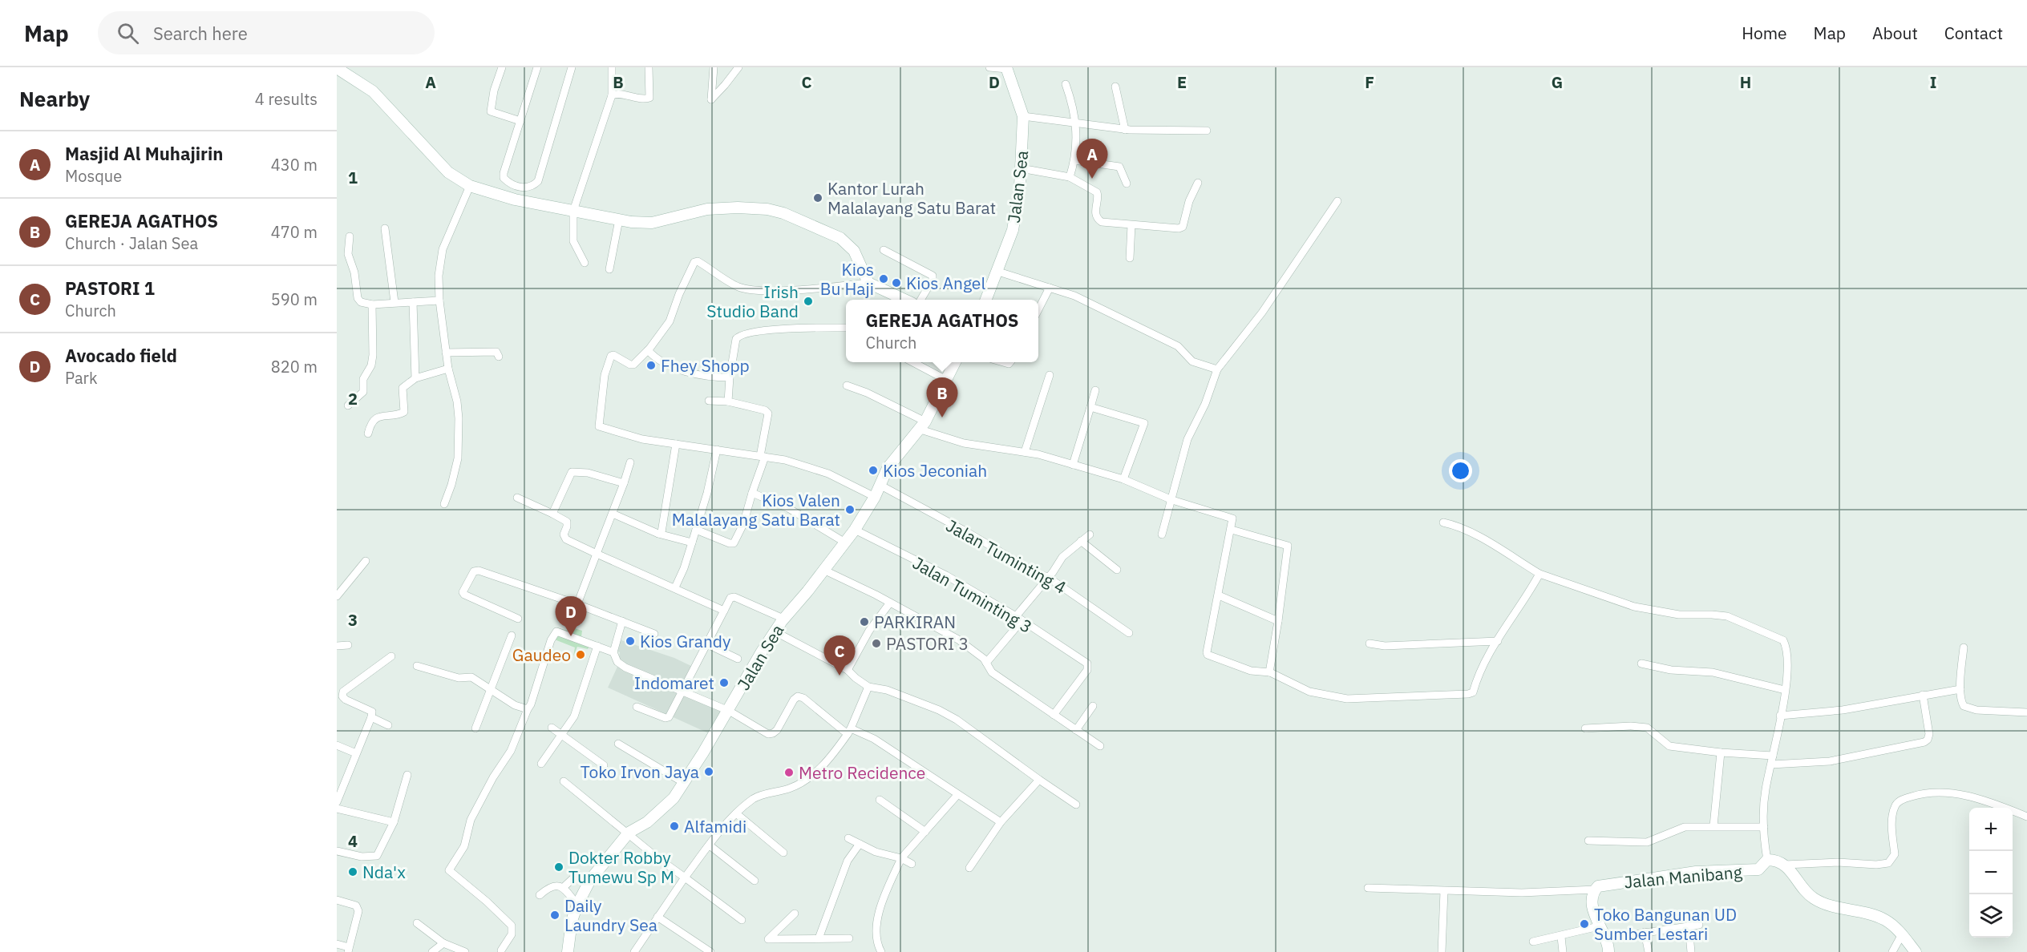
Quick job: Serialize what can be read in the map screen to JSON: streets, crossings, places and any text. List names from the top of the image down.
{
  "streets": {
    "street": [
      "Jalan Sea",
      "Jalan Tuminting 4",
      "Jalan Tuminting 3",
      "Jalan Manibang"
    ]
  },
  "crossings": [
    ["Jalan Sea", "Jalan Tuminting 4"],
    ["Jalan Sea", "Jalan Tuminting 3"]
  ],
  "places": [
    "Kantor Lurah Malalayang Satu Barat",
    "Kios Bu Haji",
    "Kios Angel",
    "Irish Studio Band",
    "Fhey Shopp",
    "Kios Jeconiah",
    "Kios Valen Malalayang Satu Barat",
    "PARKIRAN",
    "Kios Grandy",
    "PASTORI 3",
    "Gaudeo",
    "Indomaret",
    "Toko Irvon Jaya",
    "Metro Recidence",
    "Alfamidi",
    "Dokter Robby Tumewu Sp M",
    "Nda'x",
    "Daily Laundry Sea",
    "Toko Bangunan UD Sumber Lestari"
  ],
  "page": {
    "header": "Map",
    "search": "Search here",
    "nav": [
      "Home",
      "Map",
      "About",
      "Contact"
    ],
    "heading": ["Nearby", "4 results"],
    "list": [
      {
        "mark": "A",
        "name": "Masjid Al Muhajirin",
        "note": "Mosque",
        "value": "430 m"
      },
      {
        "mark": "B",
        "name": "GEREJA AGATHOS",
        "note": "Church · Jalan Sea",
        "value": "470 m"
      },
      {
        "mark": "C",
        "name": "PASTORI 1",
        "note": "Church",
        "value": "590 m"
      },
      {
        "mark": "D",
        "name": "Avocado field",
        "note": "Park",
        "value": "820 m"
      }
    ],
    "pins": [
      "A",
      "B",
      "D",
      "C"
    ],
    "popup": ["GEREJA AGATHOS", "Church"],
    "map_buttons": ["+", "−"]
  },
  "grid": {
    "columns": [
      "A",
      "B",
      "C",
      "D",
      "E",
      "F",
      "G",
      "H",
      "I"
    ],
    "rows": [
      "1",
      "2",
      "3",
      "4"
    ]
  }
}
